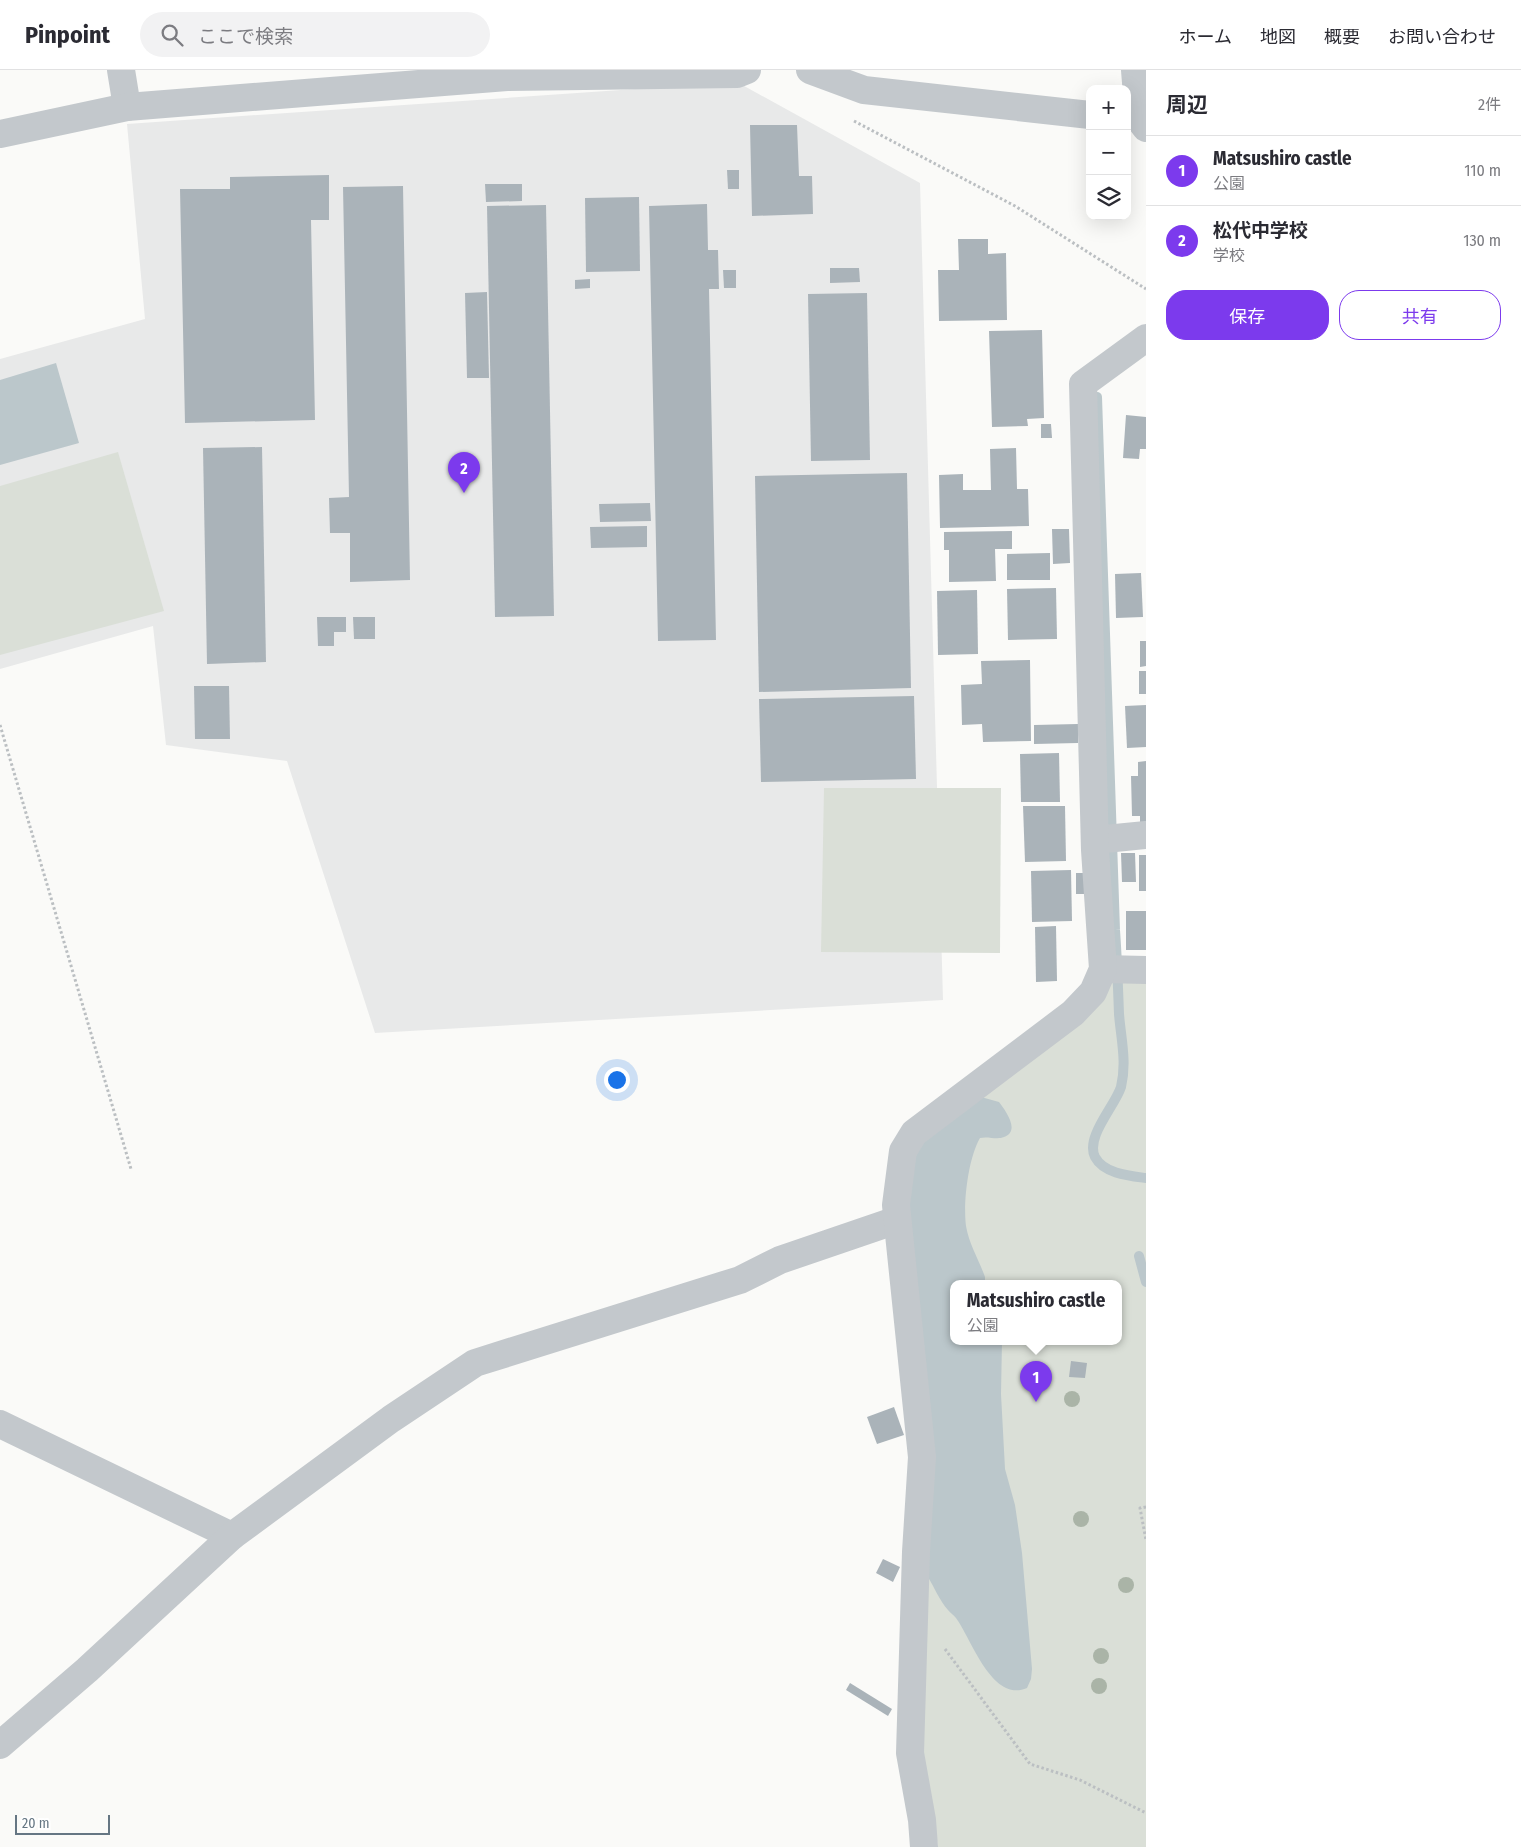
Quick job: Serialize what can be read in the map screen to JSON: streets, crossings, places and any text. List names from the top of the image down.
{
  "scale_bar": "20 m",
  "page": {
    "header": "Pinpoint",
    "search": "ここで検索",
    "nav": [
      "ホーム",
      "地図",
      "概要",
      "お問い合わせ"
    ],
    "heading": ["周辺", "2件"],
    "map_buttons": ["+", "−"],
    "list": [
      {
        "mark": "1",
        "name": "Matsushiro castle",
        "note": "公園",
        "value": "110 m"
      },
      {
        "mark": "2",
        "name": "松代中学校",
        "note": "学校",
        "value": "130 m"
      }
    ],
    "buttons": ["保存", "共有"],
    "pins": ["2", "1"],
    "popup": ["Matsushiro castle", "公園"],
    "scale": "20 m"
  }
}
